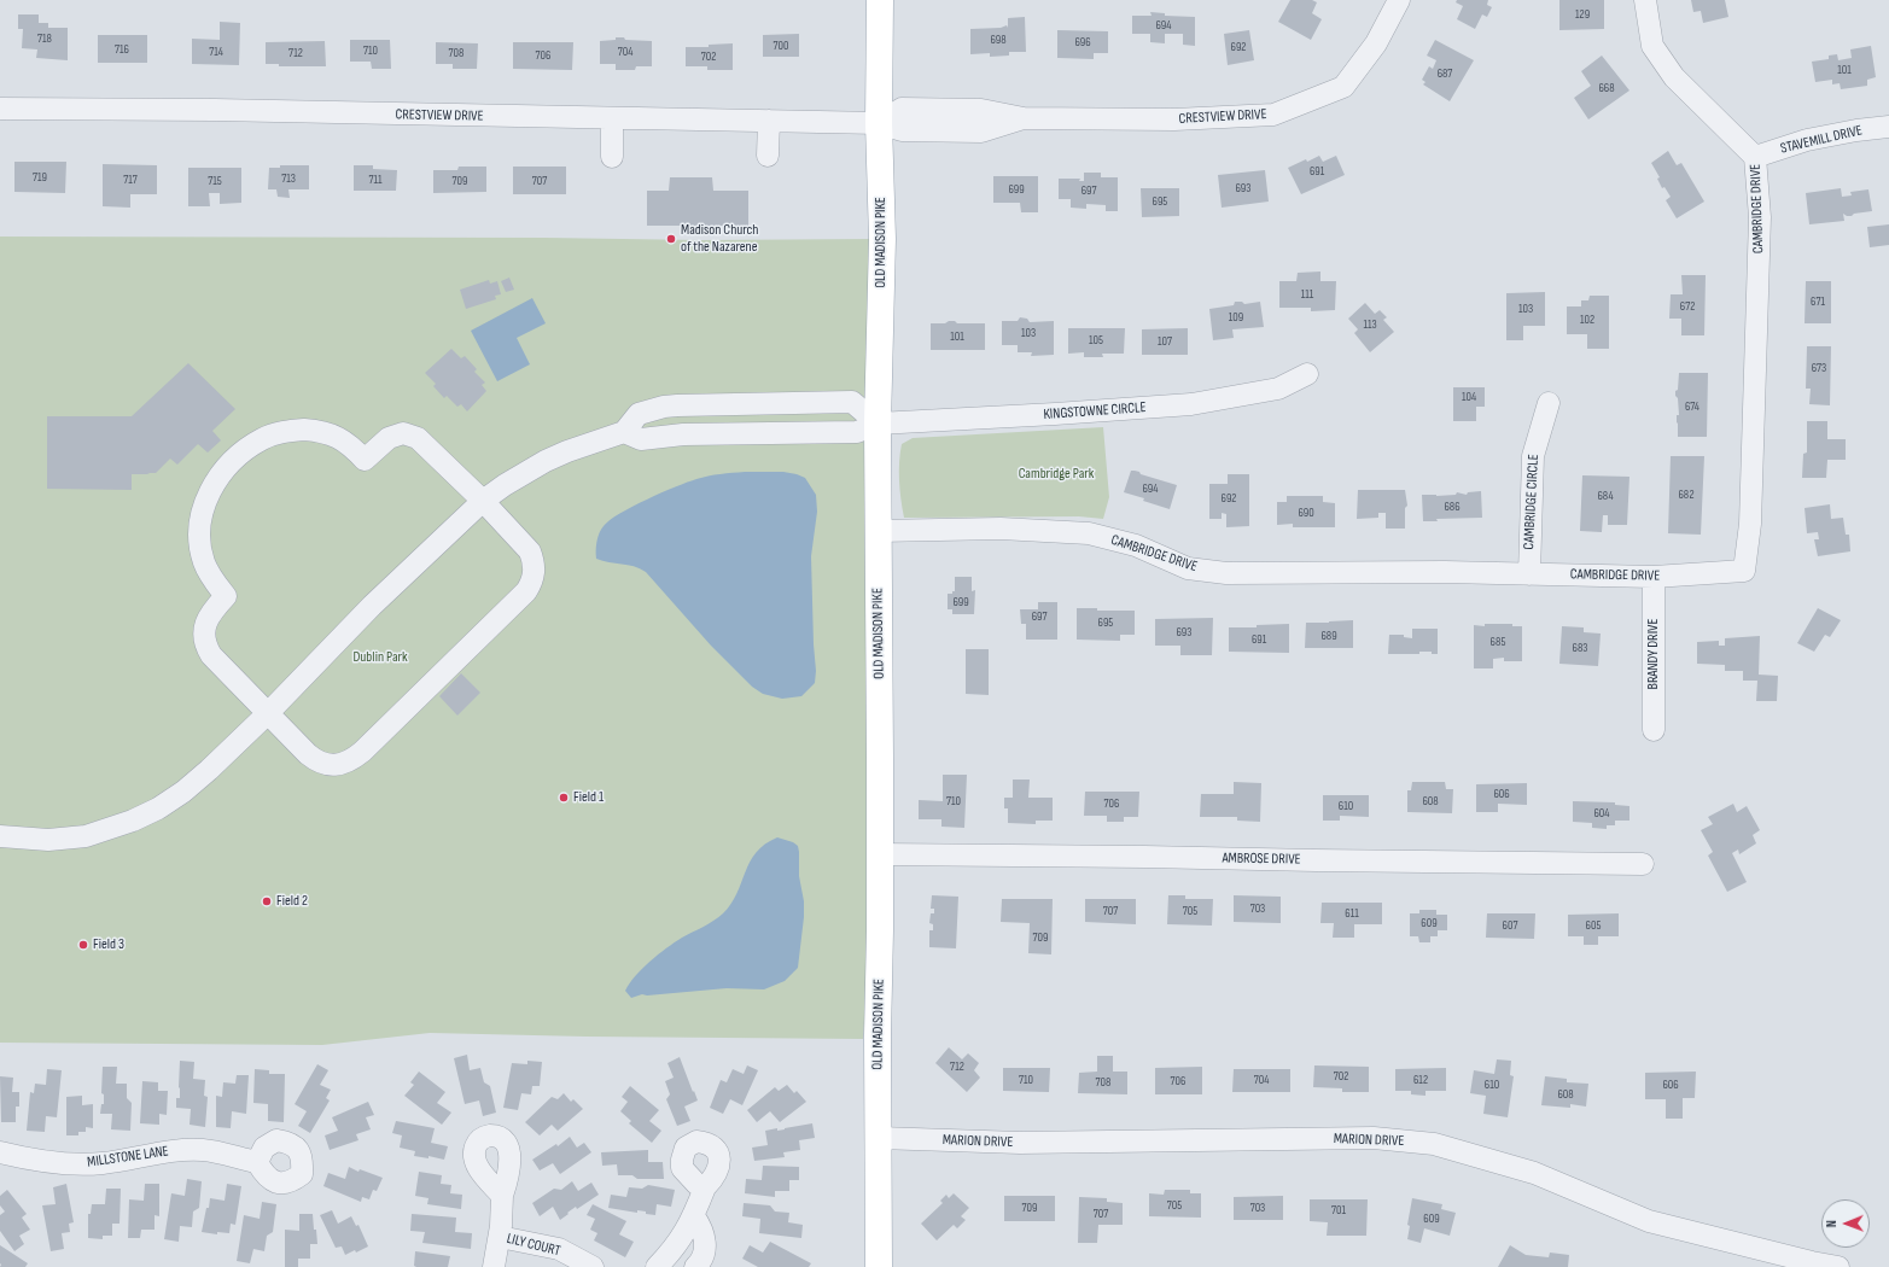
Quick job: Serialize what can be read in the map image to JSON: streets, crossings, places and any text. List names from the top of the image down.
{
  "streets": {
    "main road": ["OLD MADISON PIKE"],
    "street": [
      "CRESTVIEW DRIVE",
      "STAVEMILL DRIVE",
      "CAMBRIDGE DRIVE",
      "KINGSTOWNE CIRCLE",
      "CAMBRIDGE CIRCLE",
      "BRANDY DRIVE",
      "AMBROSE DRIVE",
      "MARION DRIVE",
      "MILLSTONE LANE",
      "LILY COURT"
    ]
  },
  "crossings": [
    ["CRESTVIEW DRIVE", "OLD MADISON PIKE"],
    ["STAVEMILL DRIVE", "CAMBRIDGE DRIVE"],
    ["CAMBRIDGE DRIVE", "OLD MADISON PIKE"],
    ["CAMBRIDGE DRIVE", "CAMBRIDGE CIRCLE"],
    ["CAMBRIDGE DRIVE", "BRANDY DRIVE"],
    ["OLD MADISON PIKE", "KINGSTOWNE CIRCLE"],
    ["OLD MADISON PIKE", "AMBROSE DRIVE"],
    ["OLD MADISON PIKE", "MARION DRIVE"]
  ],
  "parks": ["Cambridge Park", "Dublin Park"],
  "places": [
    "Madison Church of the Nazarene",
    "Field 1",
    "Field 2",
    "Field 3"
  ],
  "house_numbers": [
    "129",
    "694",
    "718",
    "698",
    "696",
    "700",
    "692",
    "716",
    "710",
    "714",
    "704",
    "712",
    "708",
    "706",
    "702",
    "101",
    "687",
    "668",
    "691",
    "719",
    "713",
    "717",
    "711",
    "715",
    "709",
    "707",
    "693",
    "699",
    "697",
    "695",
    "111",
    "671",
    "672",
    "103",
    "109",
    "102",
    "113",
    "103",
    "101",
    "105",
    "107",
    "673",
    "104",
    "674",
    "694",
    "682",
    "684",
    "692",
    "686",
    "690",
    "699",
    "697",
    "695",
    "693",
    "689",
    "691",
    "685",
    "683",
    "606",
    "710",
    "608",
    "706",
    "610",
    "604",
    "703",
    "707",
    "705",
    "611",
    "609",
    "607",
    "605",
    "709",
    "712",
    "702",
    "710",
    "704",
    "612",
    "706",
    "708",
    "610",
    "606",
    "608",
    "705",
    "709",
    "703",
    "701",
    "707",
    "609"
  ],
  "north": "left"
}
